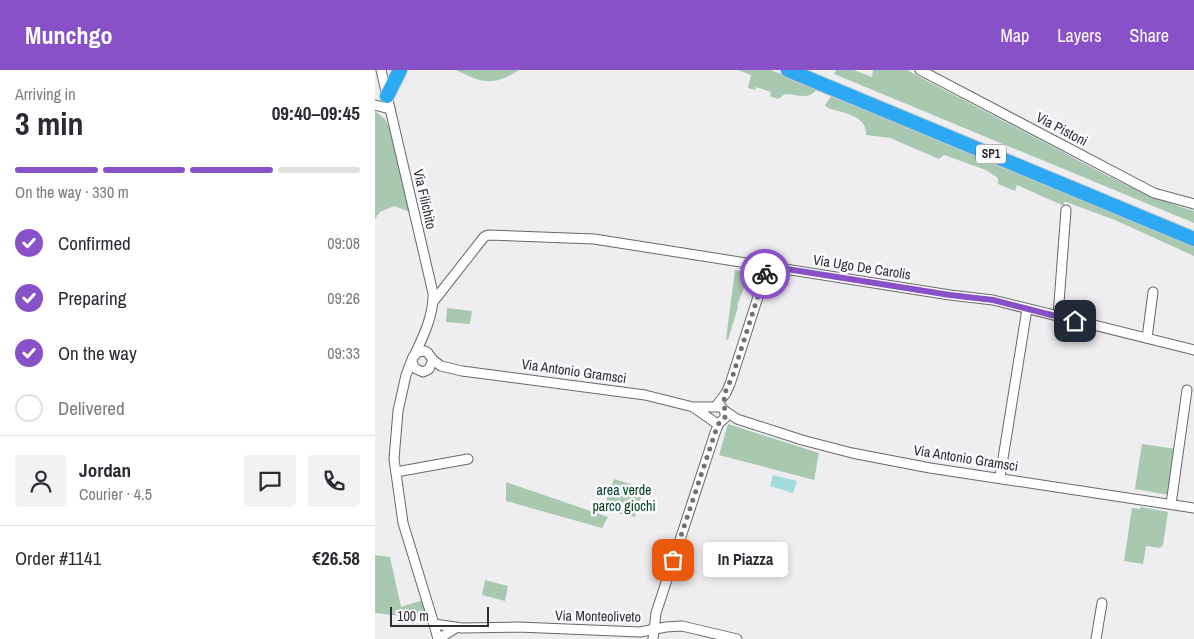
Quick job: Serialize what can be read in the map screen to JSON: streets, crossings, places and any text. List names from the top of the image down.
{
  "streets": {
    "highway": ["SP1"],
    "street": [
      "Via Pistoni",
      "Via Filichito",
      "Via Ugo De Carolis",
      "Via Antonio Gramsci",
      "Via Monteoliveto"
    ]
  },
  "crossings": [
    ["Via Filichito", "Via Ugo De Carolis"],
    ["Via Filichito", "Via Antonio Gramsci"],
    ["Via Filichito", "Via Monteoliveto"]
  ],
  "parks": ["area verde parco giochi"],
  "places": ["In Piazza"],
  "scale_bar": "100 m",
  "page": {
    "header": "Munchgo",
    "nav": ["Map", "Layers", "Share"],
    "heading": ["3 min", "Arriving in", "09:40–09:45"],
    "panel": [
      "Jordan",
      "Courier · 4.5",
      "Order #1141",
      "€26.58"
    ],
    "bar": "On the way · 330 m",
    "list": [
      ["Confirmed", "09:08"],
      ["Preparing", "09:26"],
      ["On the way", "09:33"],
      "Delivered"
    ],
    "bubble": "In Piazza",
    "scale": "100 m"
  }
}
